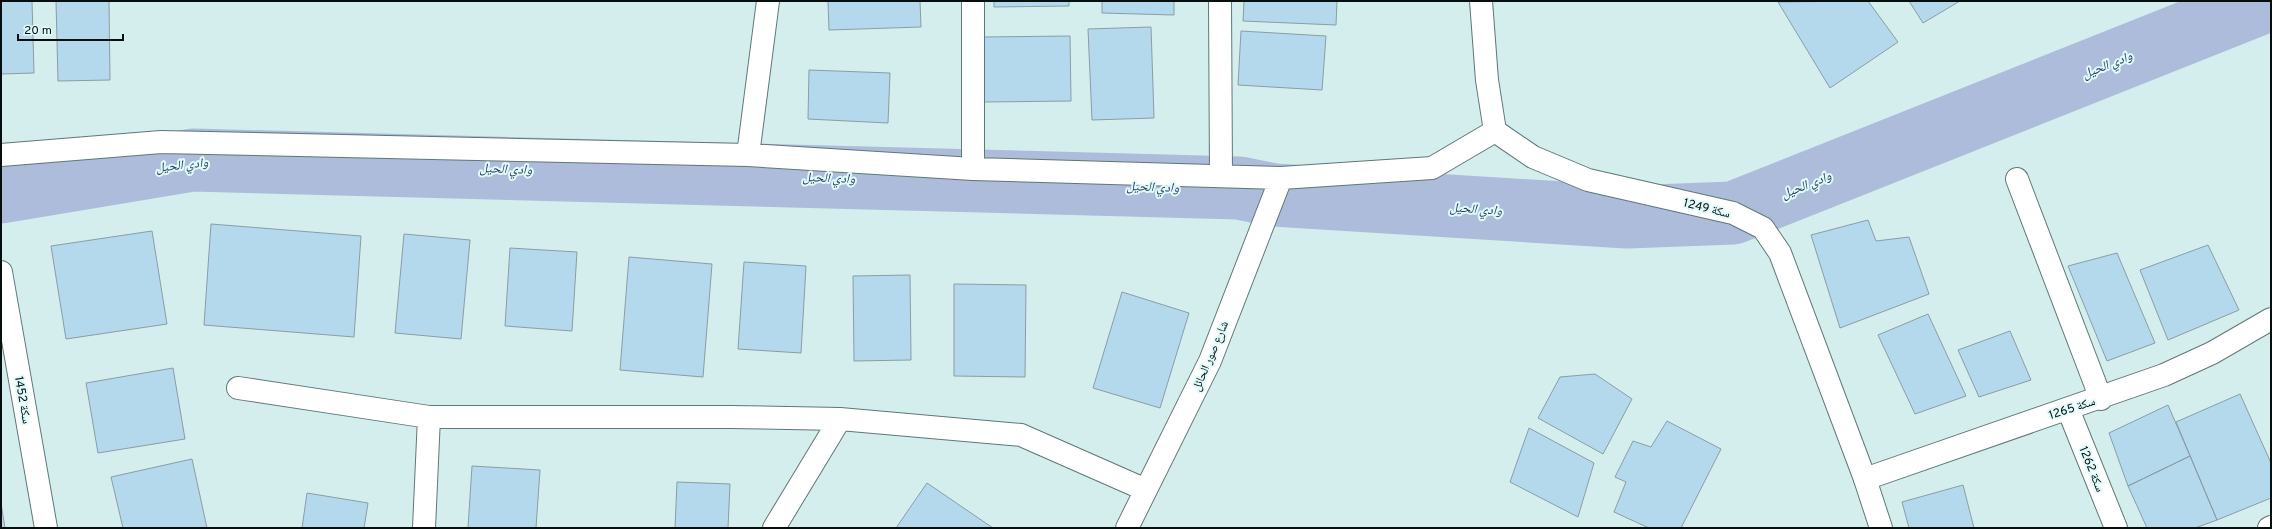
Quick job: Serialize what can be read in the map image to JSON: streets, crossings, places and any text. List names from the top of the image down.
{
  "streets": {
    "street": [
      "سكة 1249",
      "شارع صور الحائل",
      "سكة 1452",
      "سكة 1265",
      "سكة 1262"
    ]
  },
  "crossings": [
    ["سكة 1249", "سكة 1265"],
    ["سكة 1265", "سكة 1262"]
  ],
  "water": ["وادي الحيل"],
  "scale_bar": "20 m"
}
